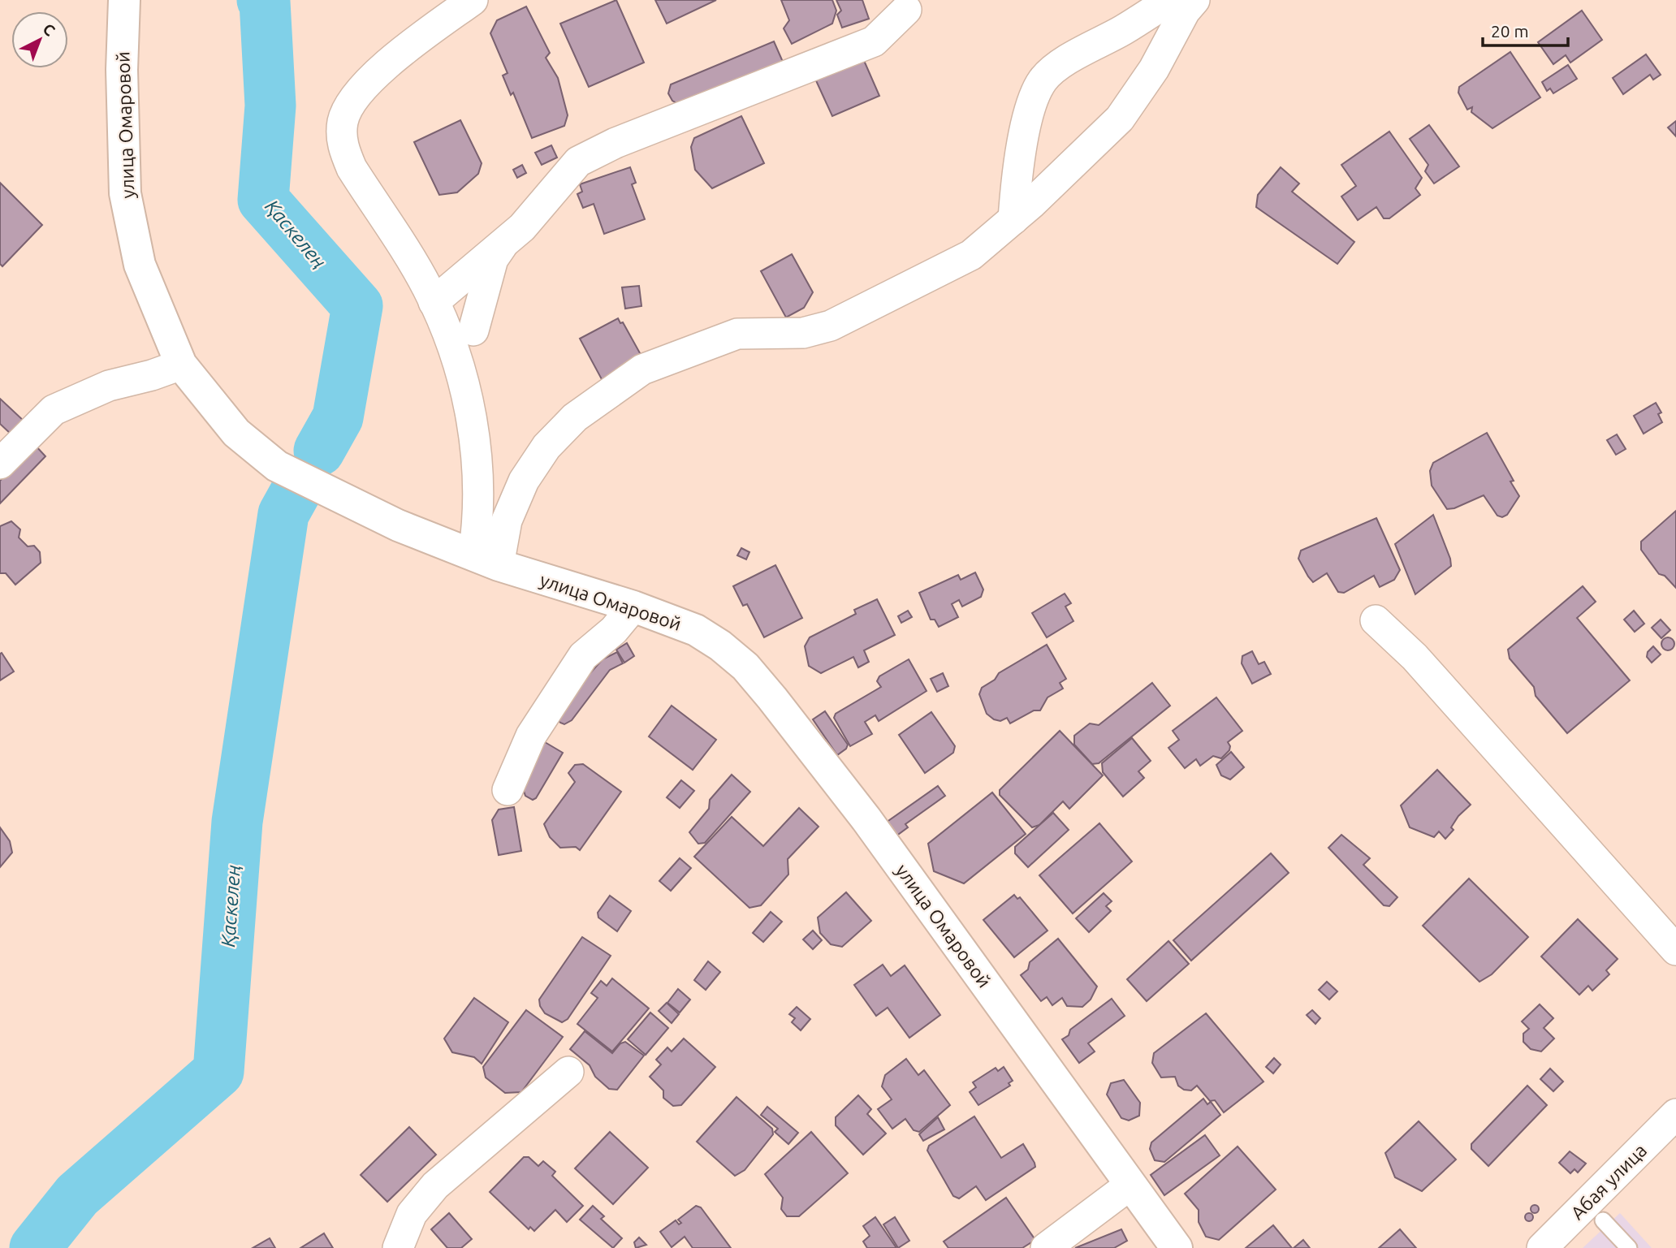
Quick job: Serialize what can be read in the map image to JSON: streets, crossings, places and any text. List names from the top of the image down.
{
  "streets": {
    "street": ["улица Омаровой", "Абая улица"]
  },
  "water": ["Қаскелең"],
  "scale_bar": "20 m",
  "north": "top right"
}
